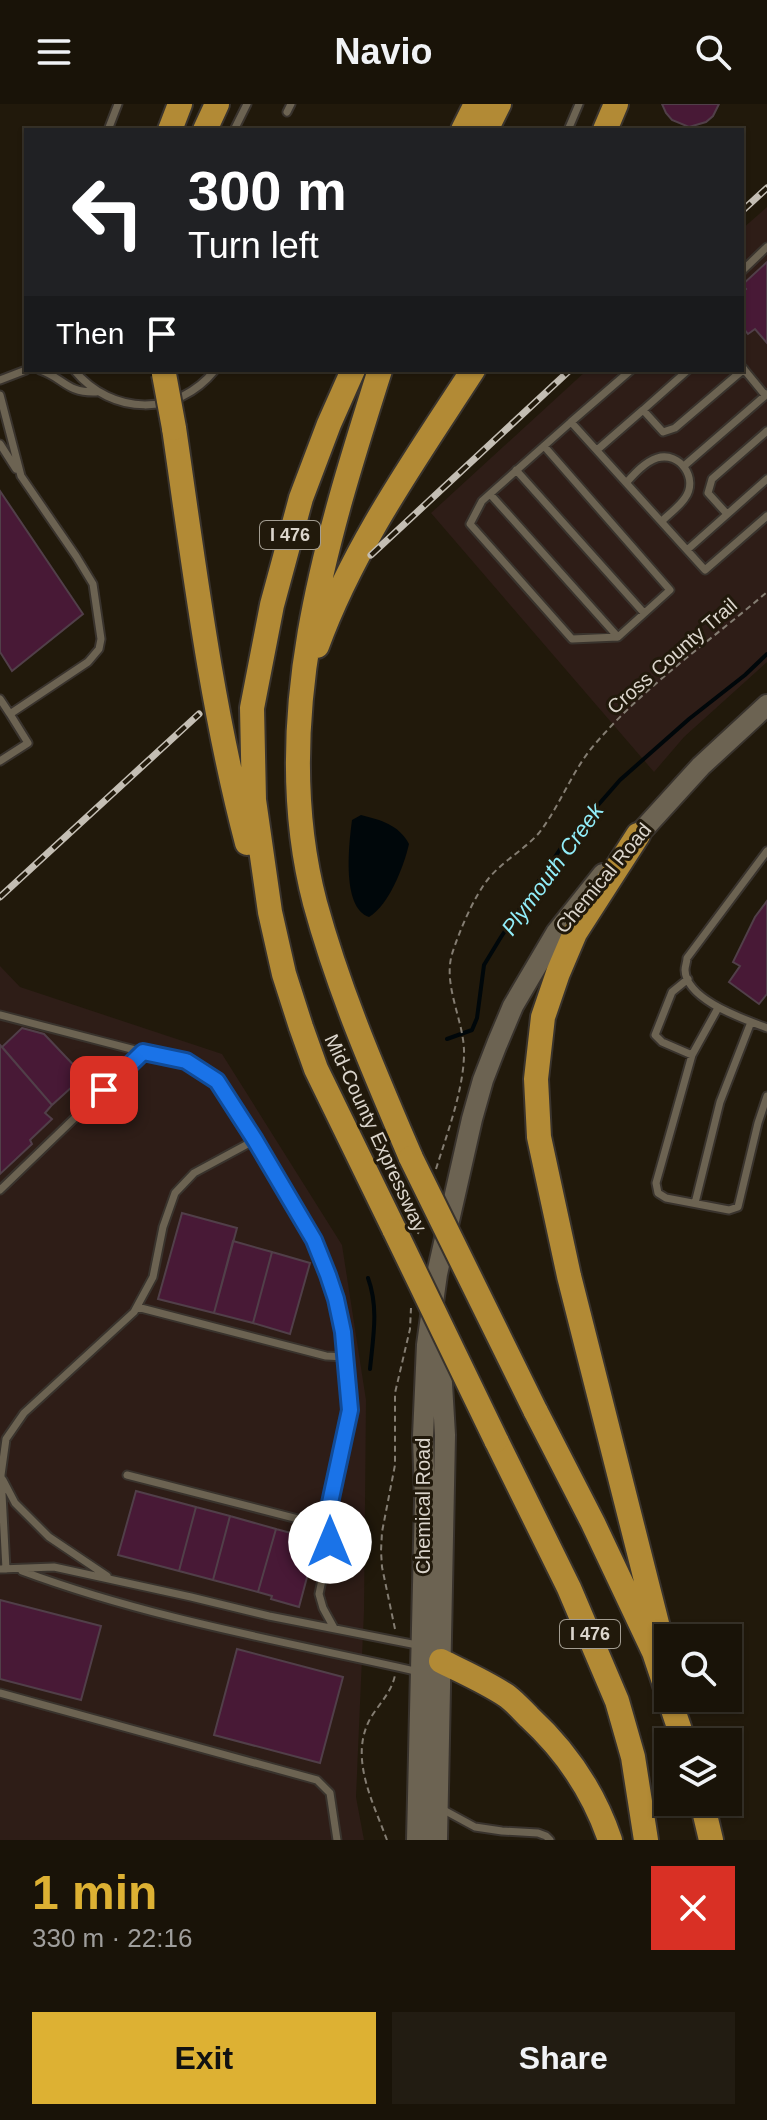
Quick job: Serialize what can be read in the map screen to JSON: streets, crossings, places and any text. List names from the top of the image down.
{
  "streets": {
    "highway": ["I 476", "Mid-County Expressway"],
    "main road": ["Chemical Road"],
    "path": ["Cross County Trail"]
  },
  "water": ["Plymouth Creek"],
  "page": {
    "header": "Navio",
    "turn": ["300 m", "Turn left"],
    "then": "Then",
    "heading": ["1 min", "330 m · 22:16"],
    "buttons": ["Exit", "Share"]
  }
}
